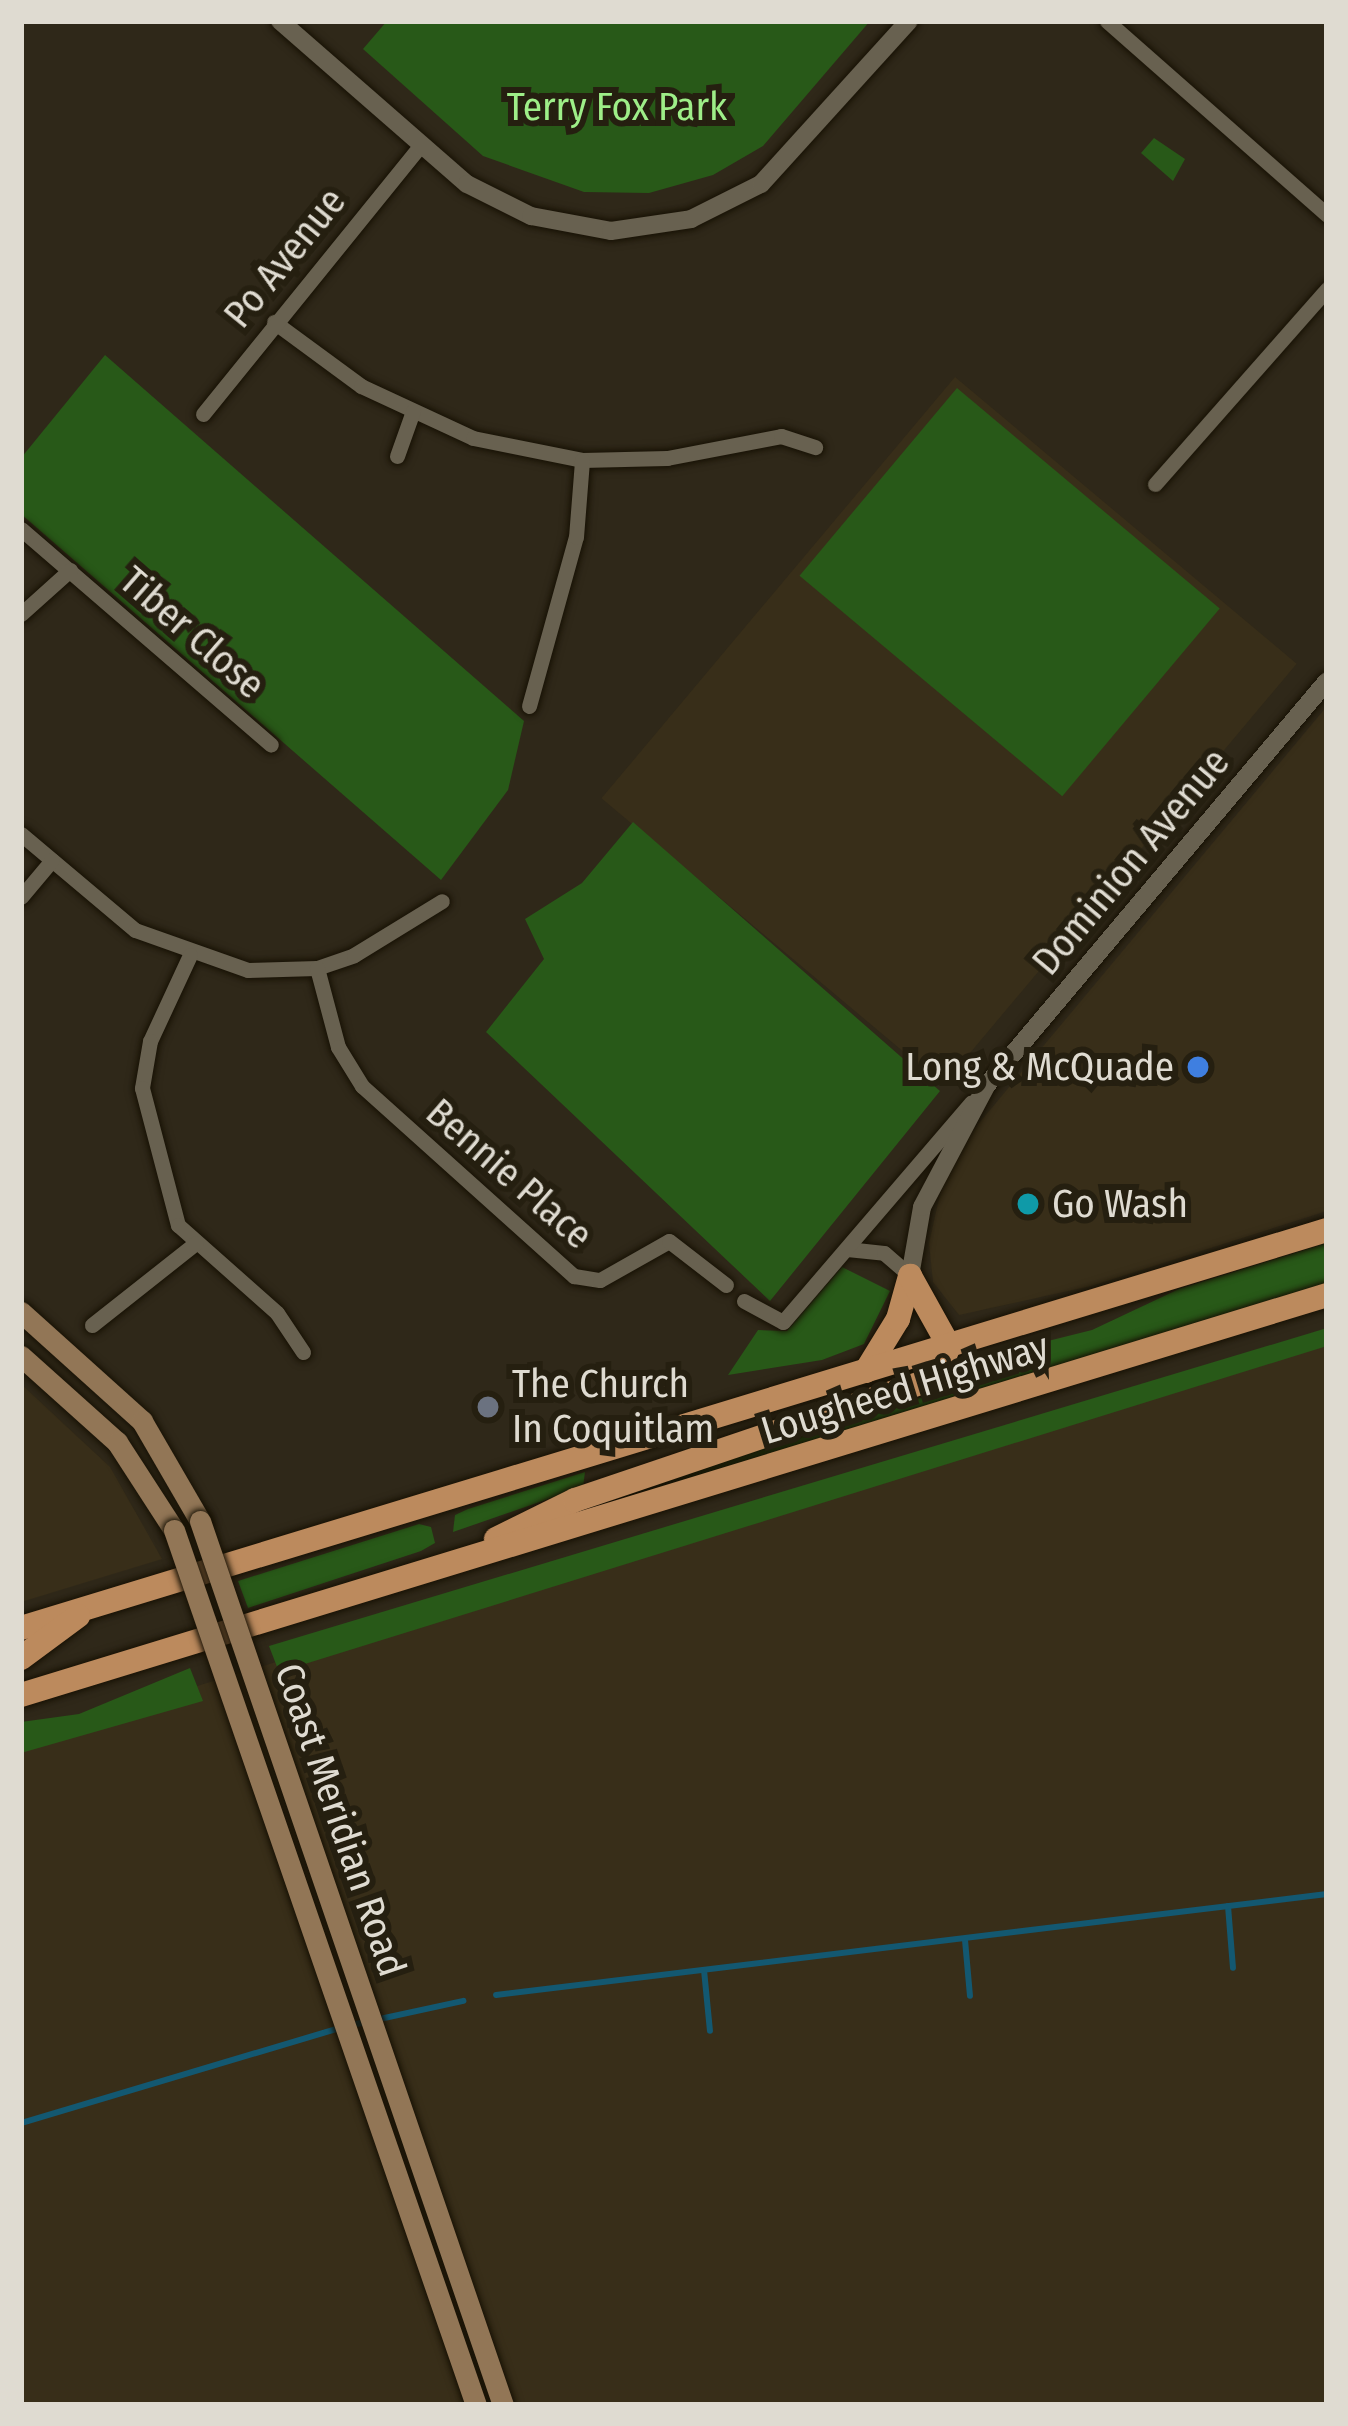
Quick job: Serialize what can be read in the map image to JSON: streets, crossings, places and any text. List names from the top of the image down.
{
  "streets": {
    "main road": ["Lougheed Highway", "Coast Meridian Road"],
    "street": [
      "Po Avenue",
      "Tiber Close",
      "Dominion Avenue",
      "Bennie Place"
    ]
  },
  "parks": ["Terry Fox Park"],
  "places": ["Long & McQuade", "Go Wash", "The Church In Coquitlam"]
}
